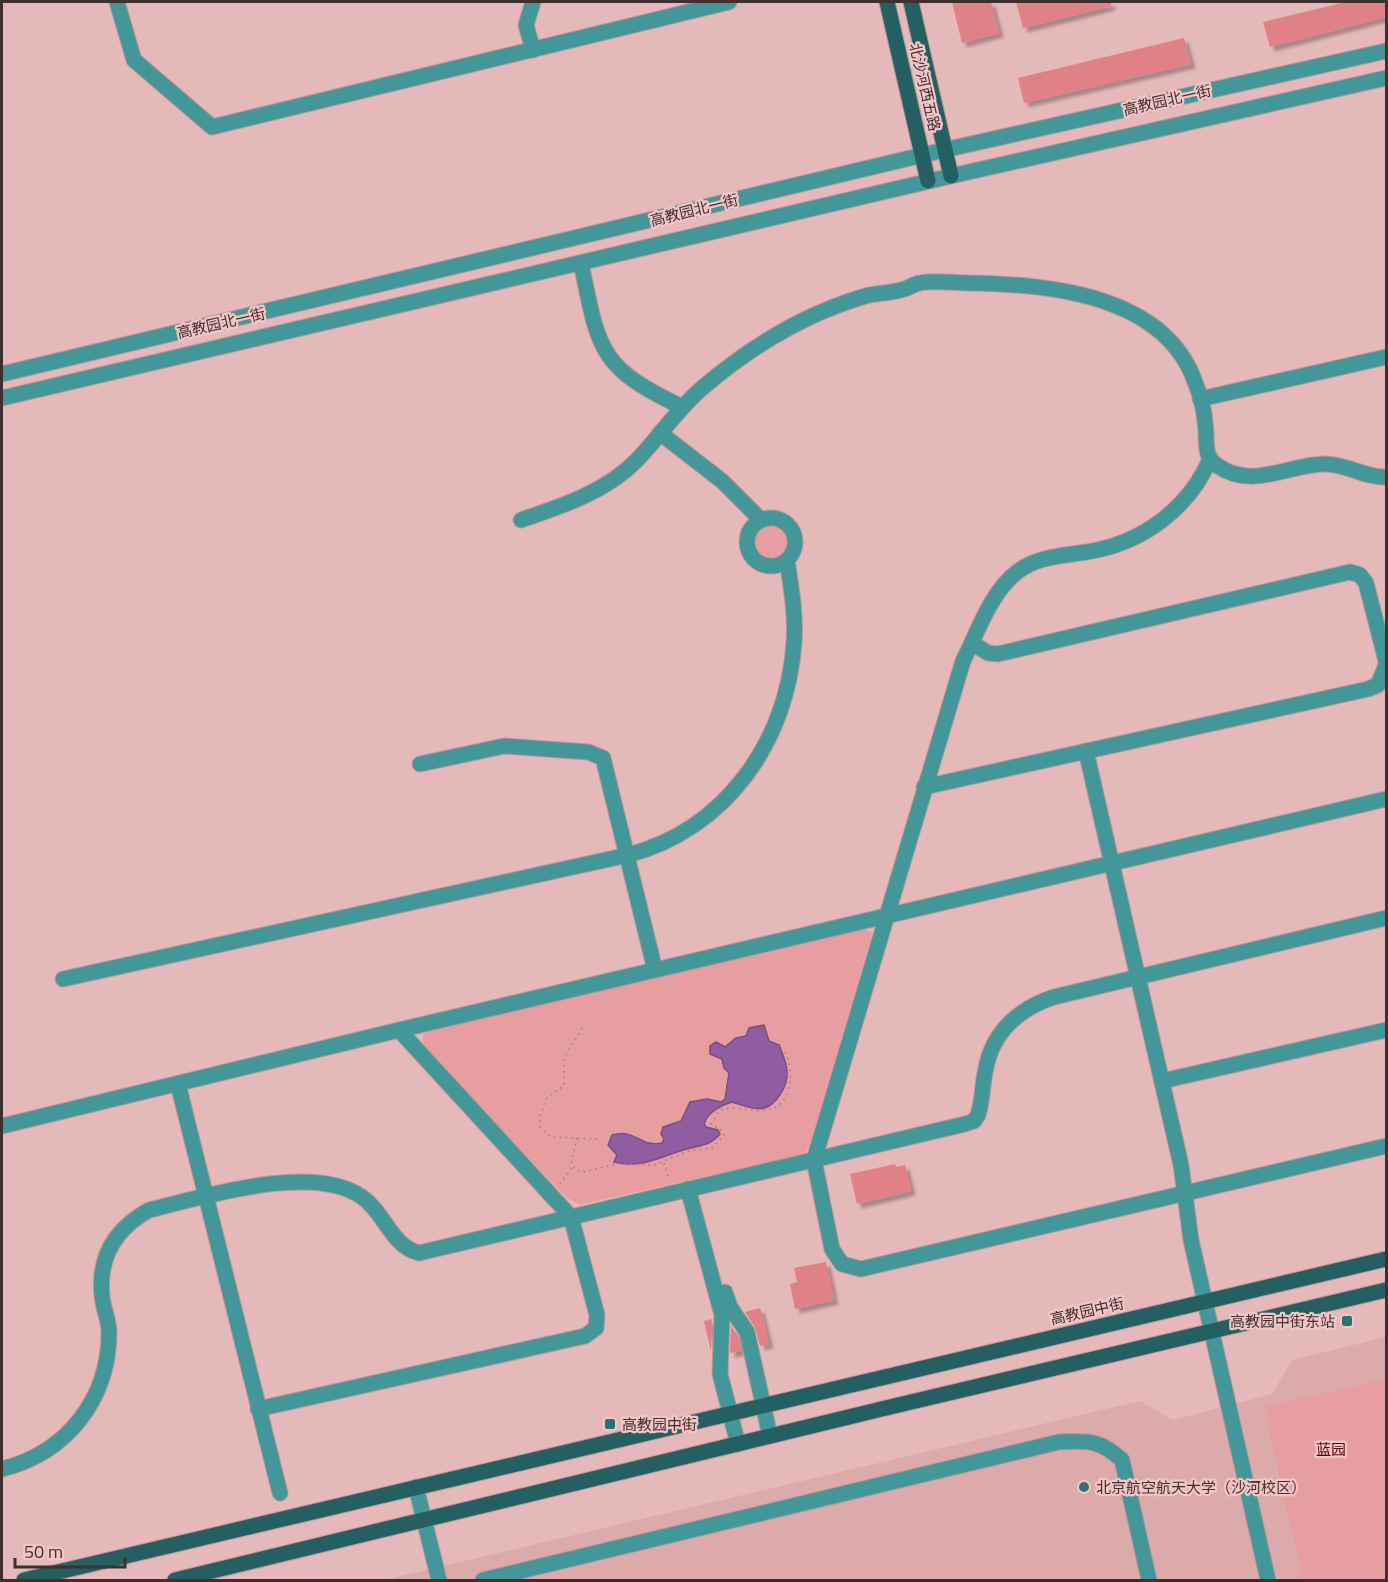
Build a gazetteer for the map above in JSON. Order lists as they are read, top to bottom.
{
  "streets": {
    "main road": ["北沙河西五路", "高教园中街"],
    "street": ["高教园北一街"]
  },
  "crossings": [
    ["北沙河西五路", "高教园北一街"]
  ],
  "parks": ["蓝园"],
  "places": {
    "transit": ["高教园中街东站", "高教园中街"],
    "other": ["北京航空航天大学（沙河校区）"]
  },
  "scale_bar": "50 m"
}
